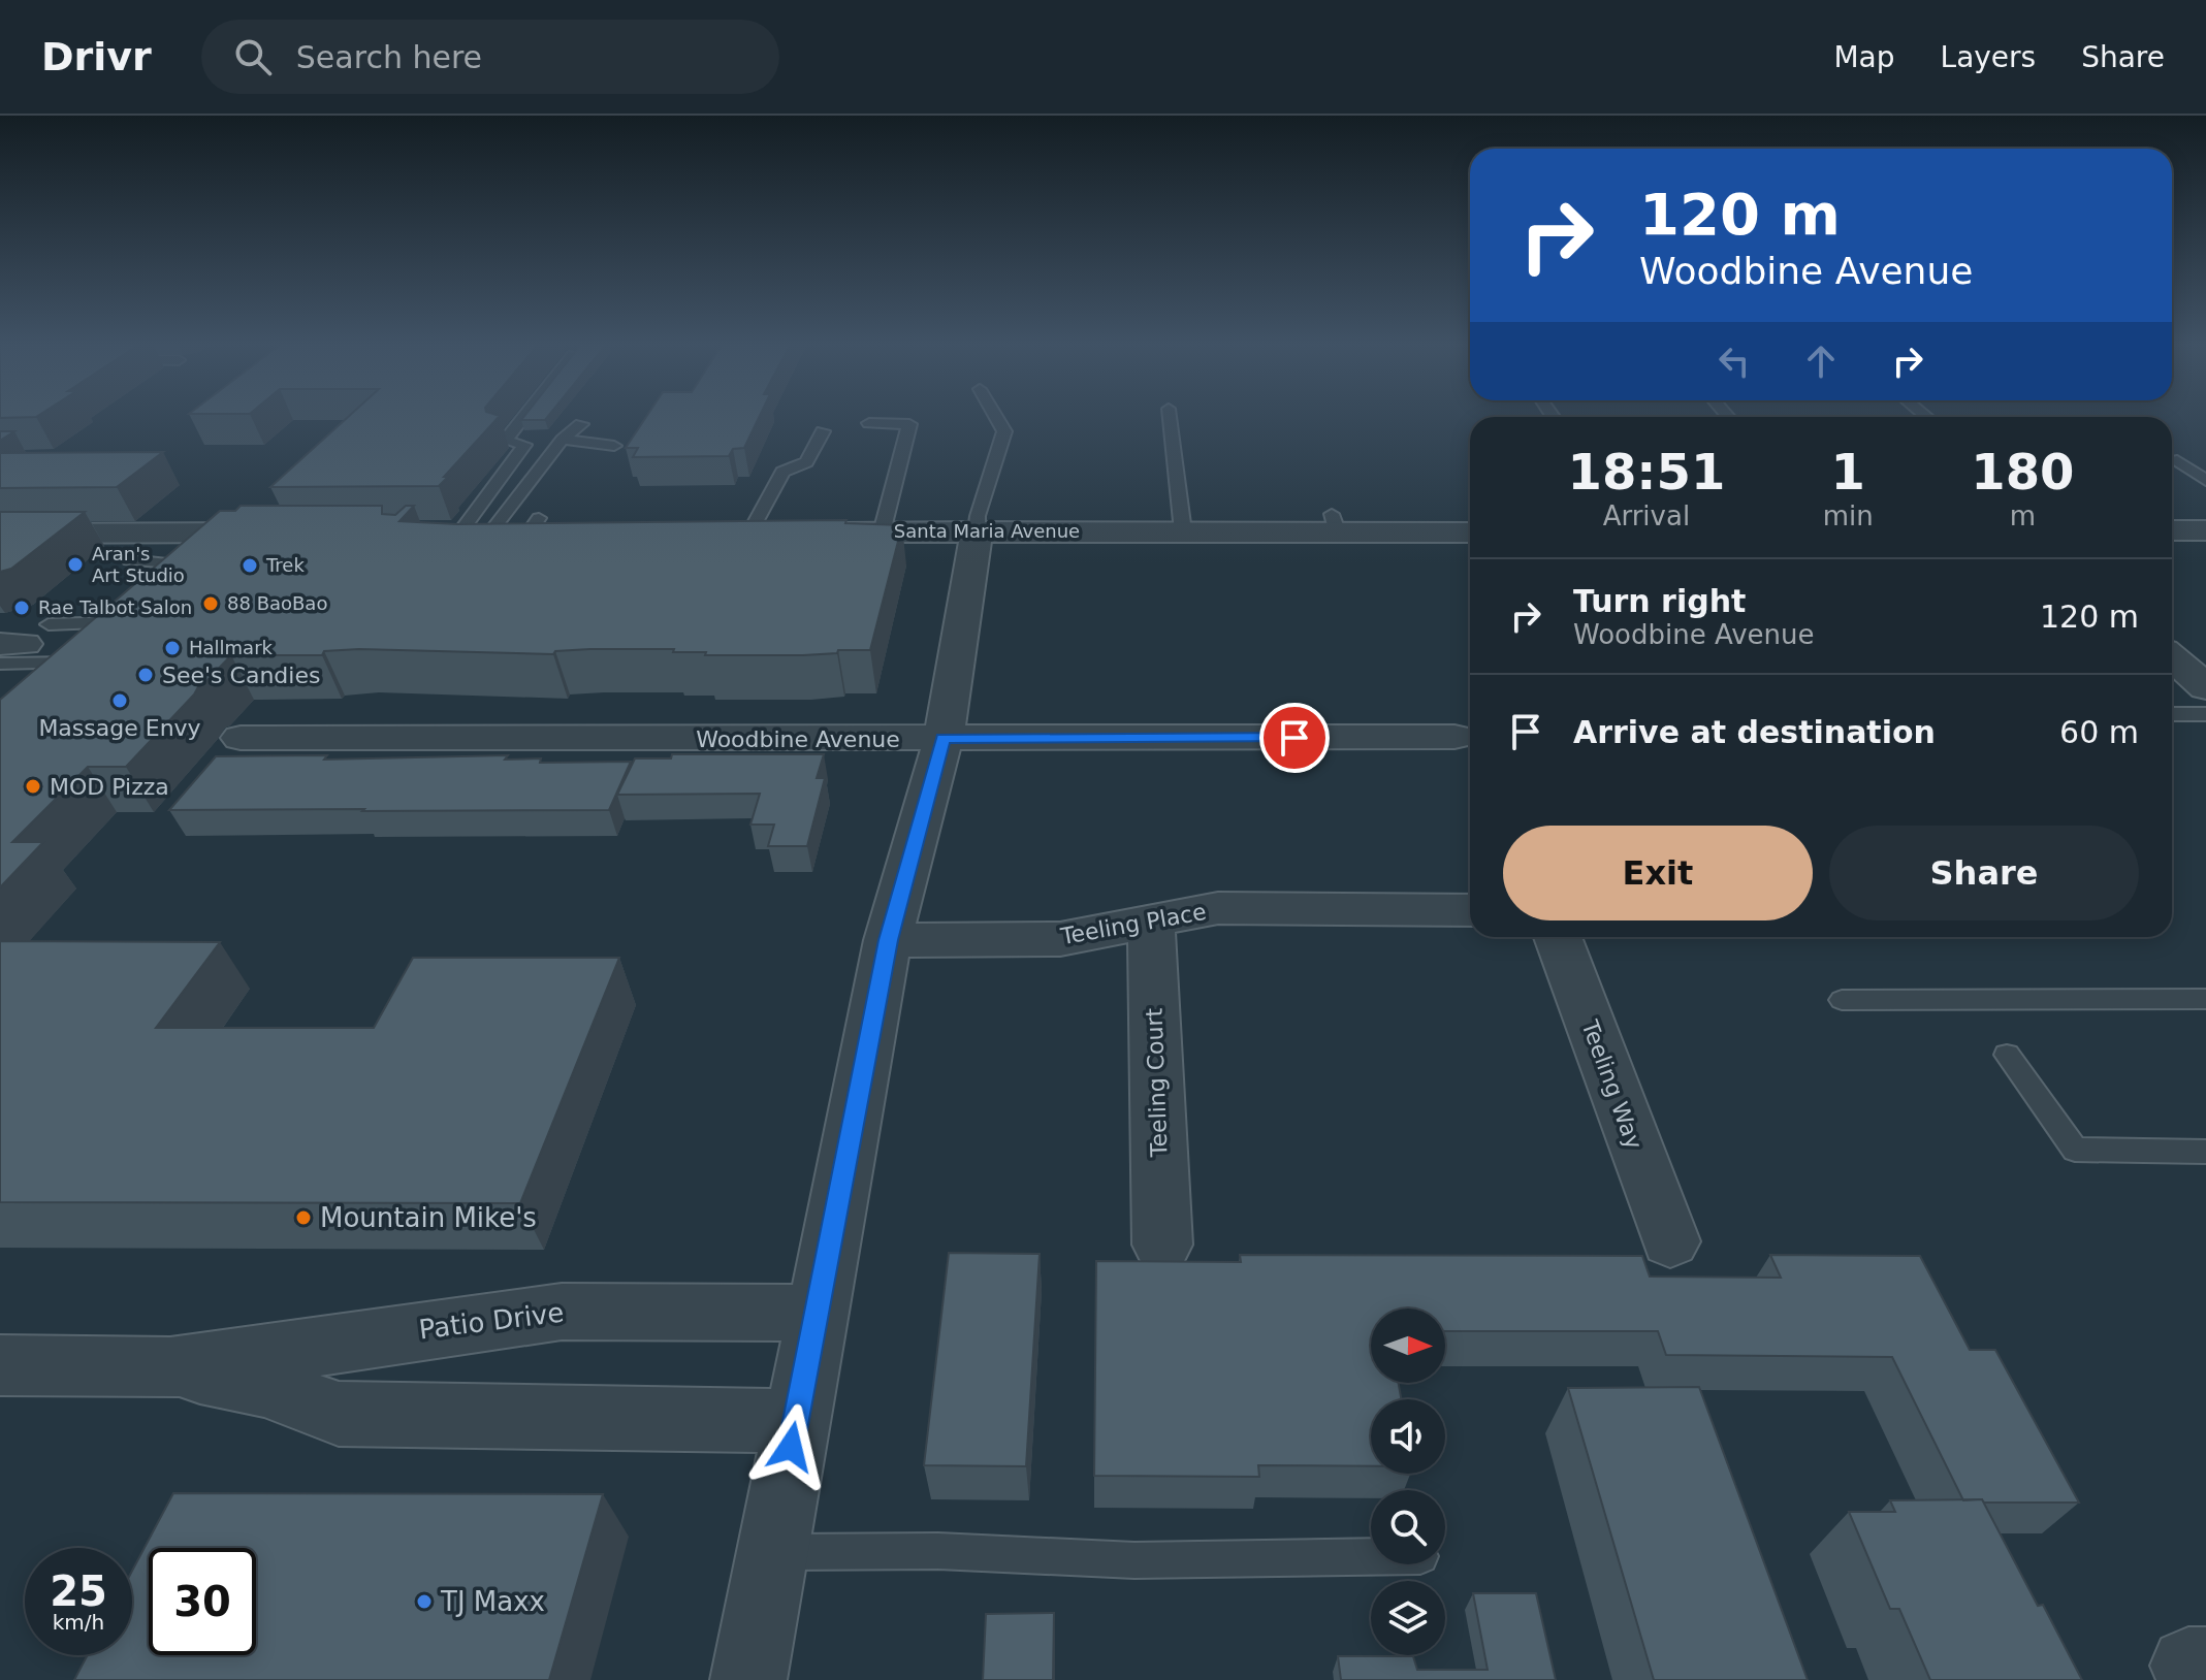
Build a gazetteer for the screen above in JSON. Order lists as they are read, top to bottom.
{
  "streets": {
    "street": [
      "Santa Maria Avenue",
      "Woodbine Avenue",
      "Teeling Place",
      "Teeling Court",
      "Teeling Way",
      "Patio Drive"
    ]
  },
  "crossings": [
    ["Teeling Place", "Teeling Court"]
  ],
  "places": [
    "Aran's Art Studio",
    "Trek",
    "88 BaoBao",
    "Rae Talbot Salon",
    "Hallmark",
    "See's Candies",
    "Massage Envy",
    "MOD Pizza",
    "Mountain Mike's",
    "TJ Maxx"
  ],
  "north": "right",
  "page": {
    "header": "Drivr",
    "search": "Search here",
    "nav": ["Map", "Layers", "Share"],
    "turn": ["120 m", "Woodbine Avenue"],
    "eta": [
      "18:51",
      "Arrival",
      "1",
      "min",
      "180",
      "m"
    ],
    "list": [
      {
        "name": "Turn right",
        "note": "Woodbine Avenue",
        "value": "120 m"
      },
      {
        "name": "Arrive at destination",
        "value": "60 m"
      }
    ],
    "buttons": ["Exit", "Share"],
    "speed": "25 km/h",
    "limit": "30"
  }
}
